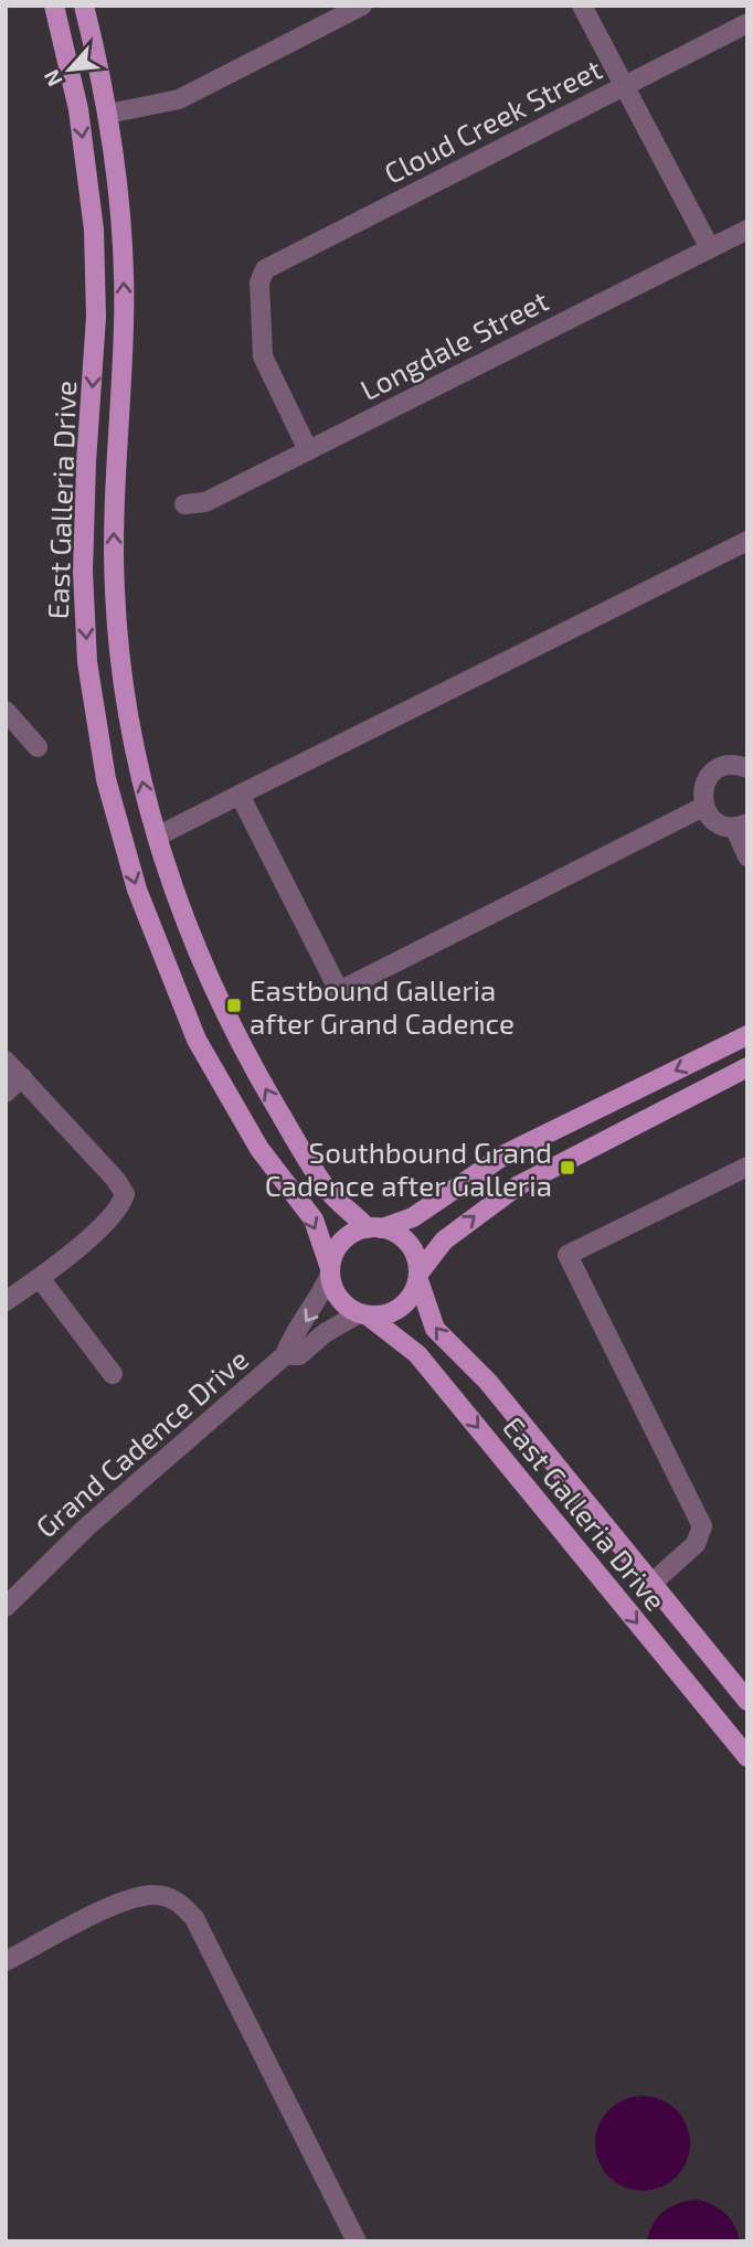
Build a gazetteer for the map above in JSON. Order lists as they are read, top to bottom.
{
  "streets": {
    "main road": ["East Galleria Drive"],
    "street": ["Cloud Creek Street", "Longdale Street", "Grand Cadence Drive"]
  },
  "crossings": [
    ["Cloud Creek Street", "Longdale Street"],
    ["East Galleria Drive", "Grand Cadence Drive"]
  ],
  "places": {
    "transit": ["Eastbound Galleria after Grand Cadence", "Southbound Grand Cadence after Galleria"]
  },
  "north": "bottom left"
}
